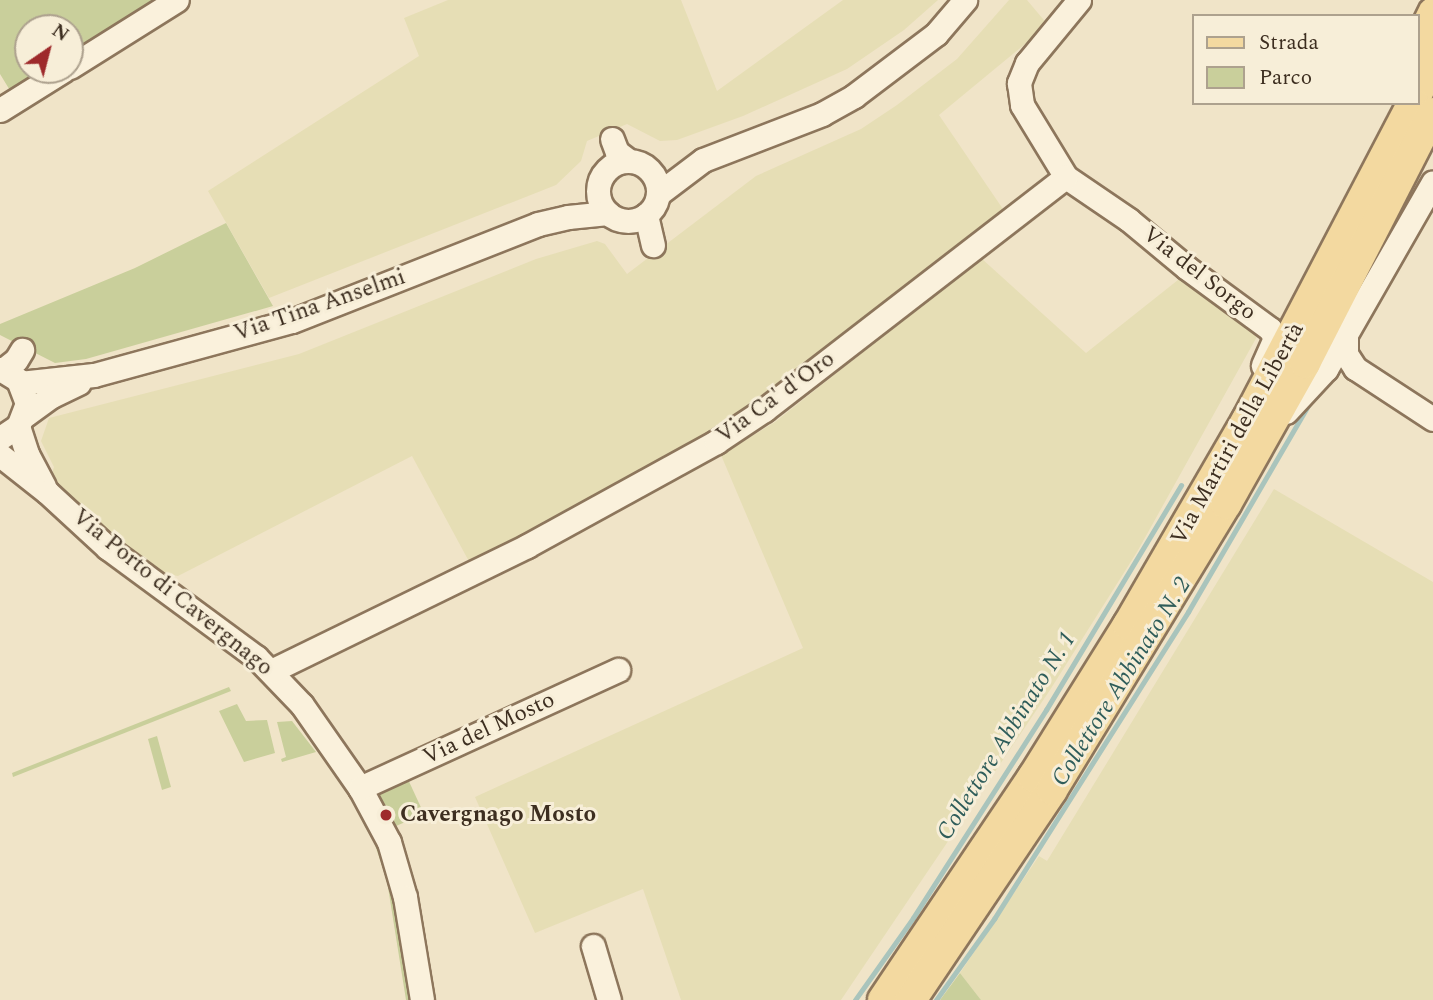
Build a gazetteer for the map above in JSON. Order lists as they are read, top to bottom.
{
  "streets": {
    "main road": ["Via Martiri della Libertà"],
    "street": [
      "Via del Sorgo",
      "Via Tina Anselmi",
      "Via Ca' d'Oro",
      "Via Porto di Cavergnago",
      "Via del Mosto"
    ]
  },
  "crossings": [
    ["Via del Sorgo", "Via Ca' d'Oro"],
    ["Via del Sorgo", "Via Martiri della Libertà"],
    ["Via Tina Anselmi", "Via Porto di Cavergnago"],
    ["Via Ca' d'Oro", "Via Porto di Cavergnago"],
    ["Via Porto di Cavergnago", "Via del Mosto"]
  ],
  "water": ["Collettore Abbinato N. 2", "Collettore Abbinato N. 1"],
  "places": ["Cavergnago Mosto"],
  "legend": ["Strada", "Parco"],
  "north": "top right"
}
